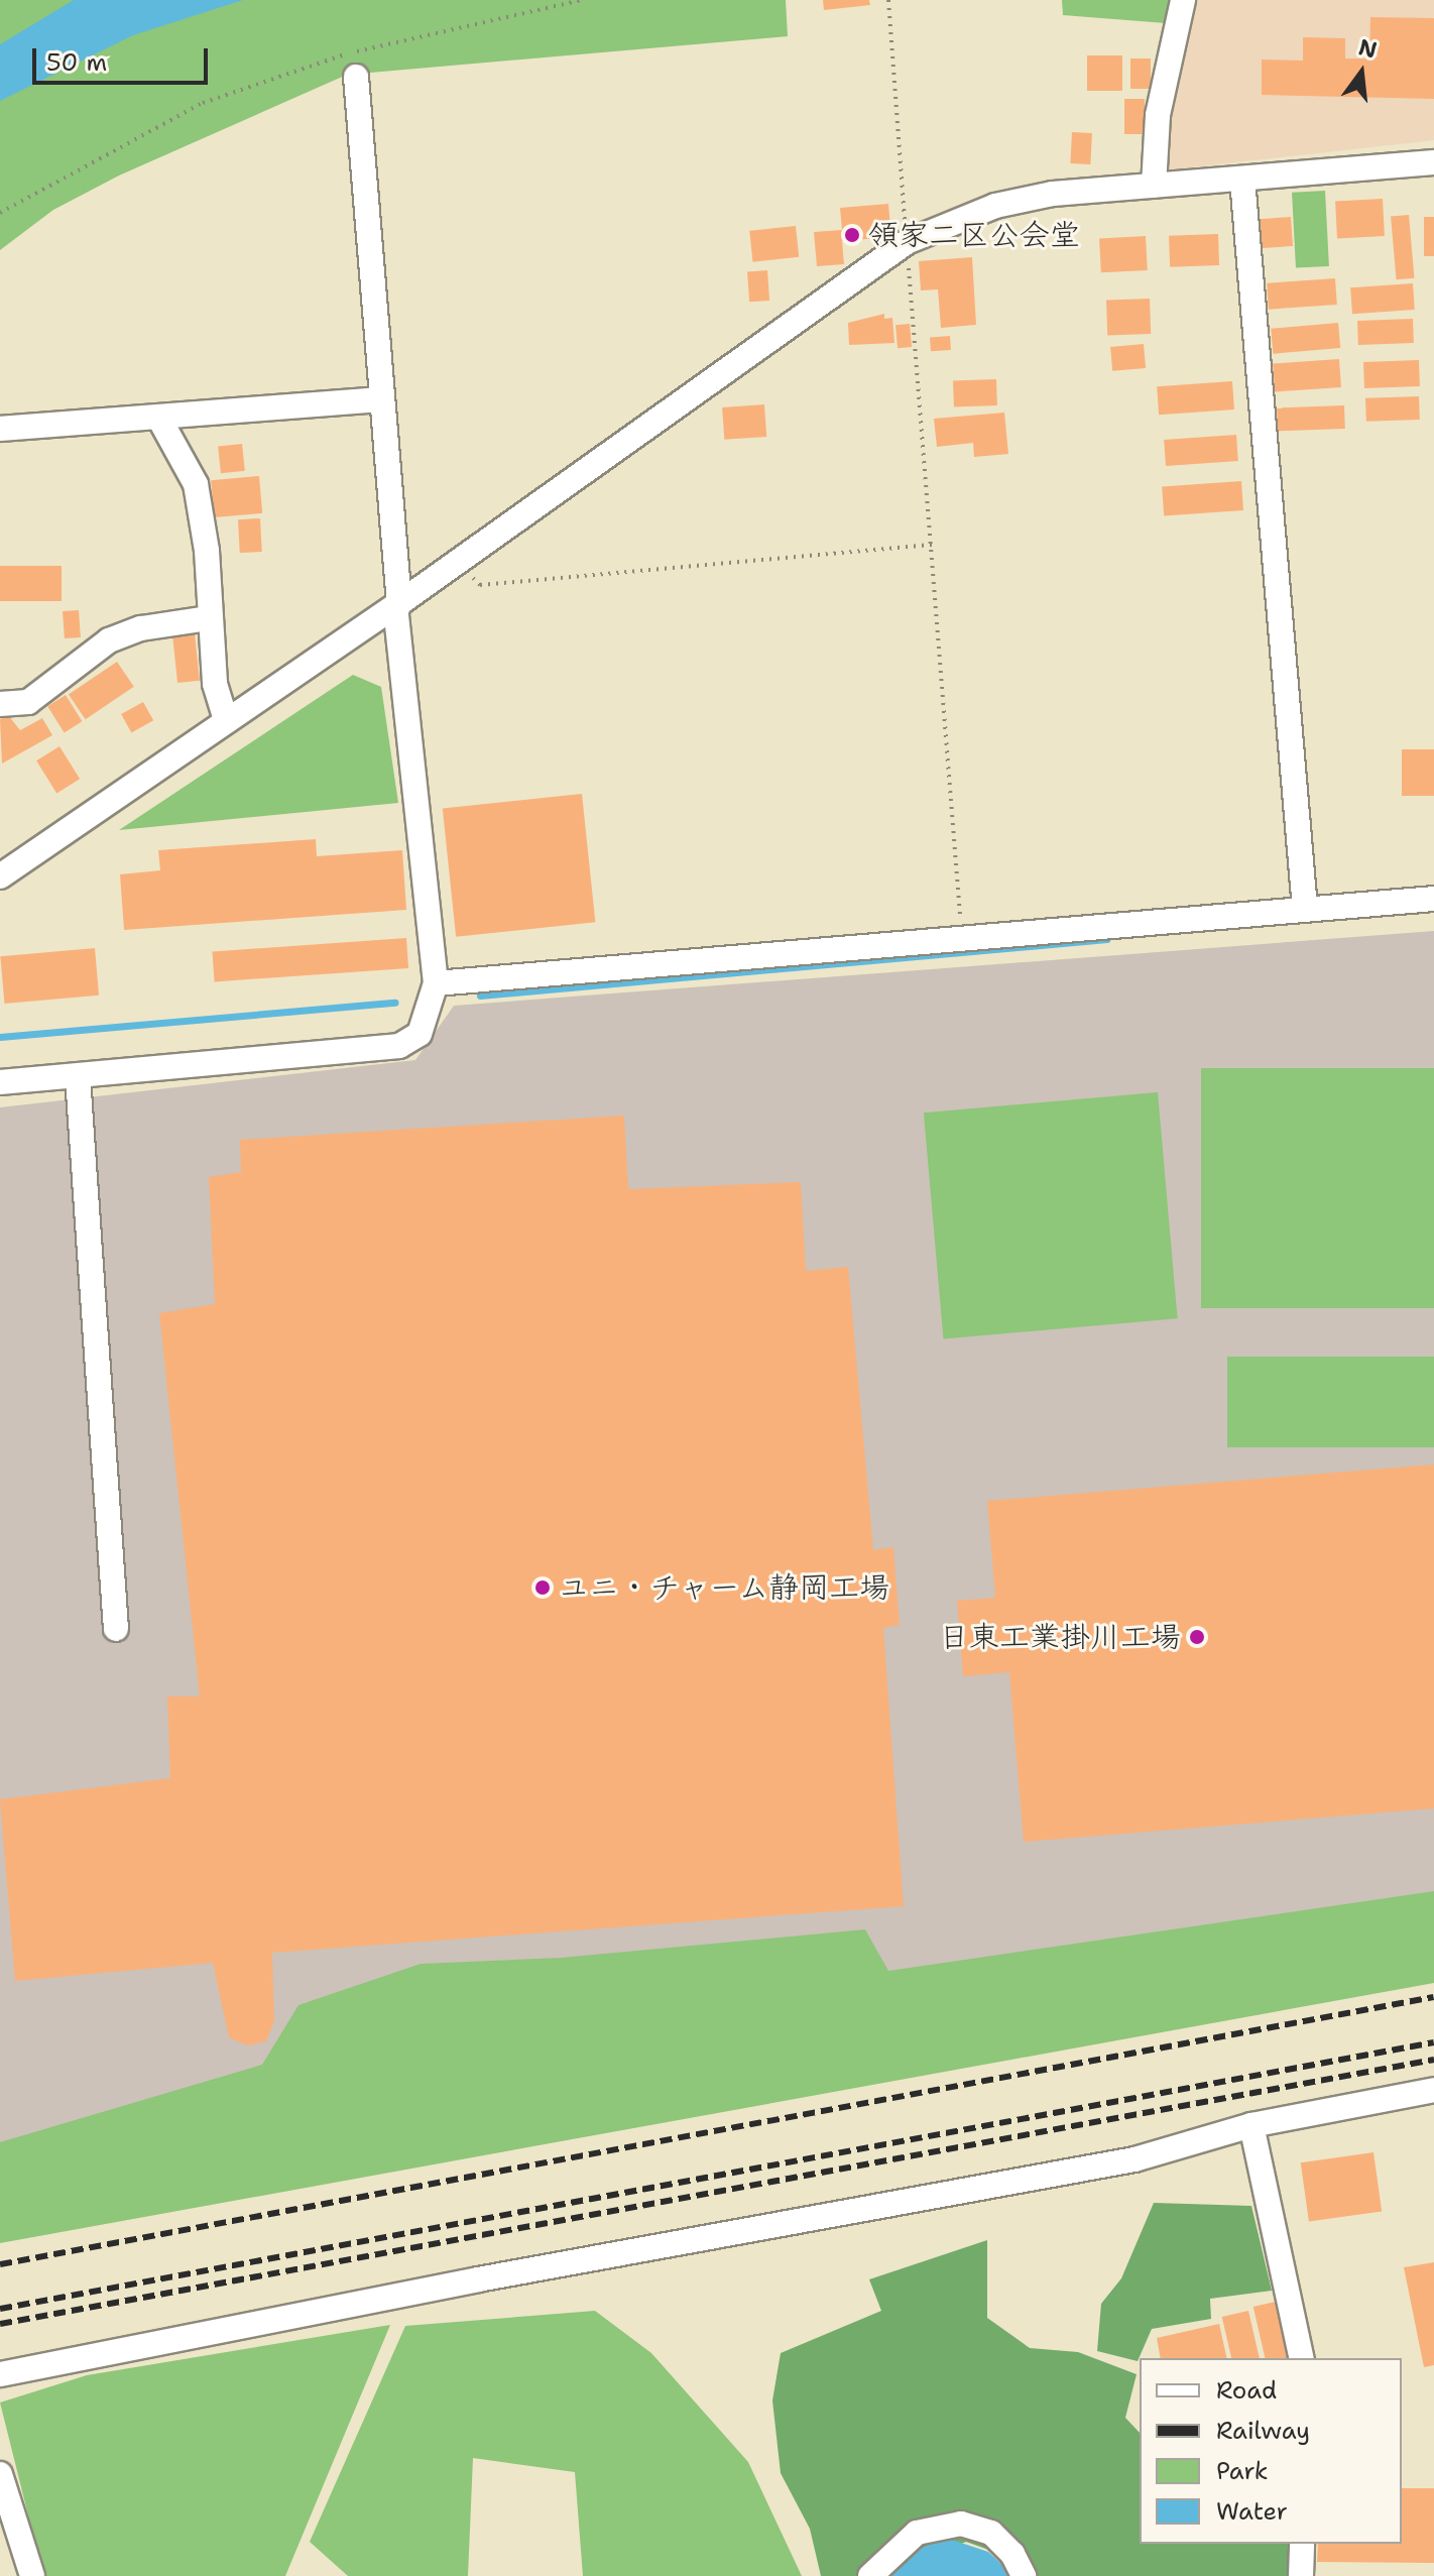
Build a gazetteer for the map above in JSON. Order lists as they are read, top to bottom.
{
  "places": ["領家二区公会堂", "ユニ・チャーム静岡工場", "日東工業掛川工場"],
  "legend": [
    "Road",
    "Railway",
    "Park",
    "Water"
  ],
  "scale_bar": "50 m",
  "north": "top"
}
